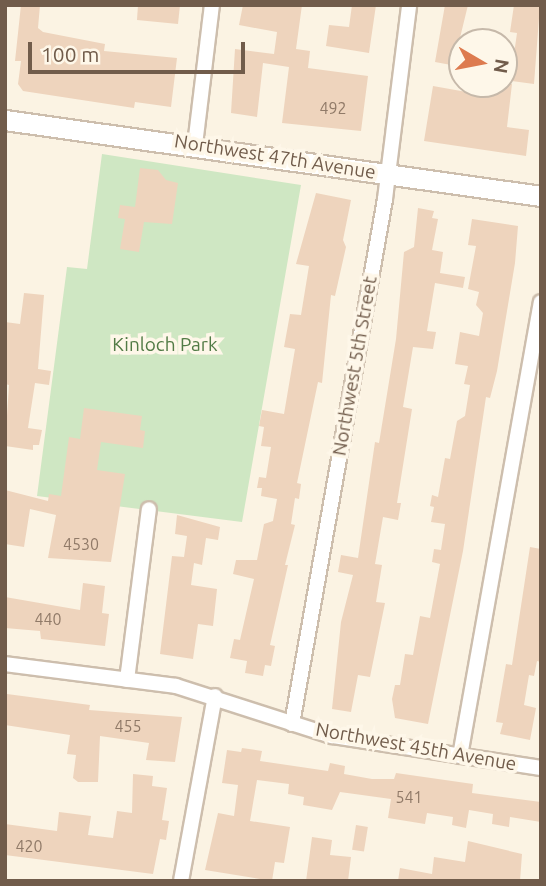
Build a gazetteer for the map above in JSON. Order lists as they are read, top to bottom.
{
  "streets": {
    "street": ["Northwest 47th Avenue", "Northwest 5th Street", "Northwest 45th Avenue"]
  },
  "crossings": [
    ["Northwest 47th Avenue", "Northwest 5th Street"],
    ["Northwest 5th Street", "Northwest 45th Avenue"]
  ],
  "parks": ["Kinloch Park"],
  "house_numbers": [
    "492",
    "4530",
    "440",
    "455",
    "541",
    "420"
  ],
  "scale_bar": "100 m",
  "north": "right"
}
